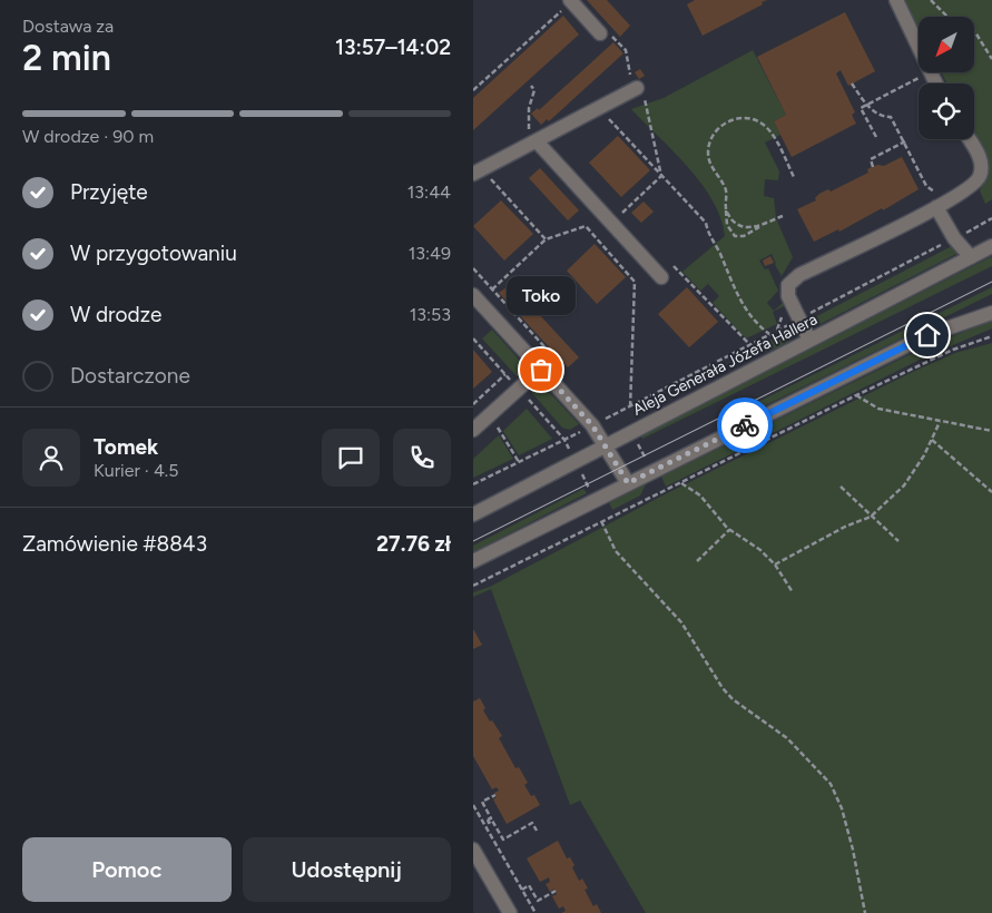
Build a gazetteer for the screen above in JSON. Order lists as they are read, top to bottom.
{
  "streets": {
    "street": ["Aleja Generała Józefa Hallera"]
  },
  "places": ["Toko"],
  "north": "bottom left",
  "page": {
    "heading": ["2 min", "Dostawa za", "13:57–14:02"],
    "panel": [
      "Tomek",
      "Kurier · 4.5",
      "Zamówienie #8843",
      "27.76 zł"
    ],
    "bar": "W drodze · 90 m",
    "list": [
      ["Przyjęte", "13:44"],
      ["W przygotowaniu", "13:49"],
      ["W drodze", "13:53"],
      "Dostarczone"
    ],
    "bubble": "Toko",
    "buttons": ["Pomoc", "Udostępnij"]
  }
}
